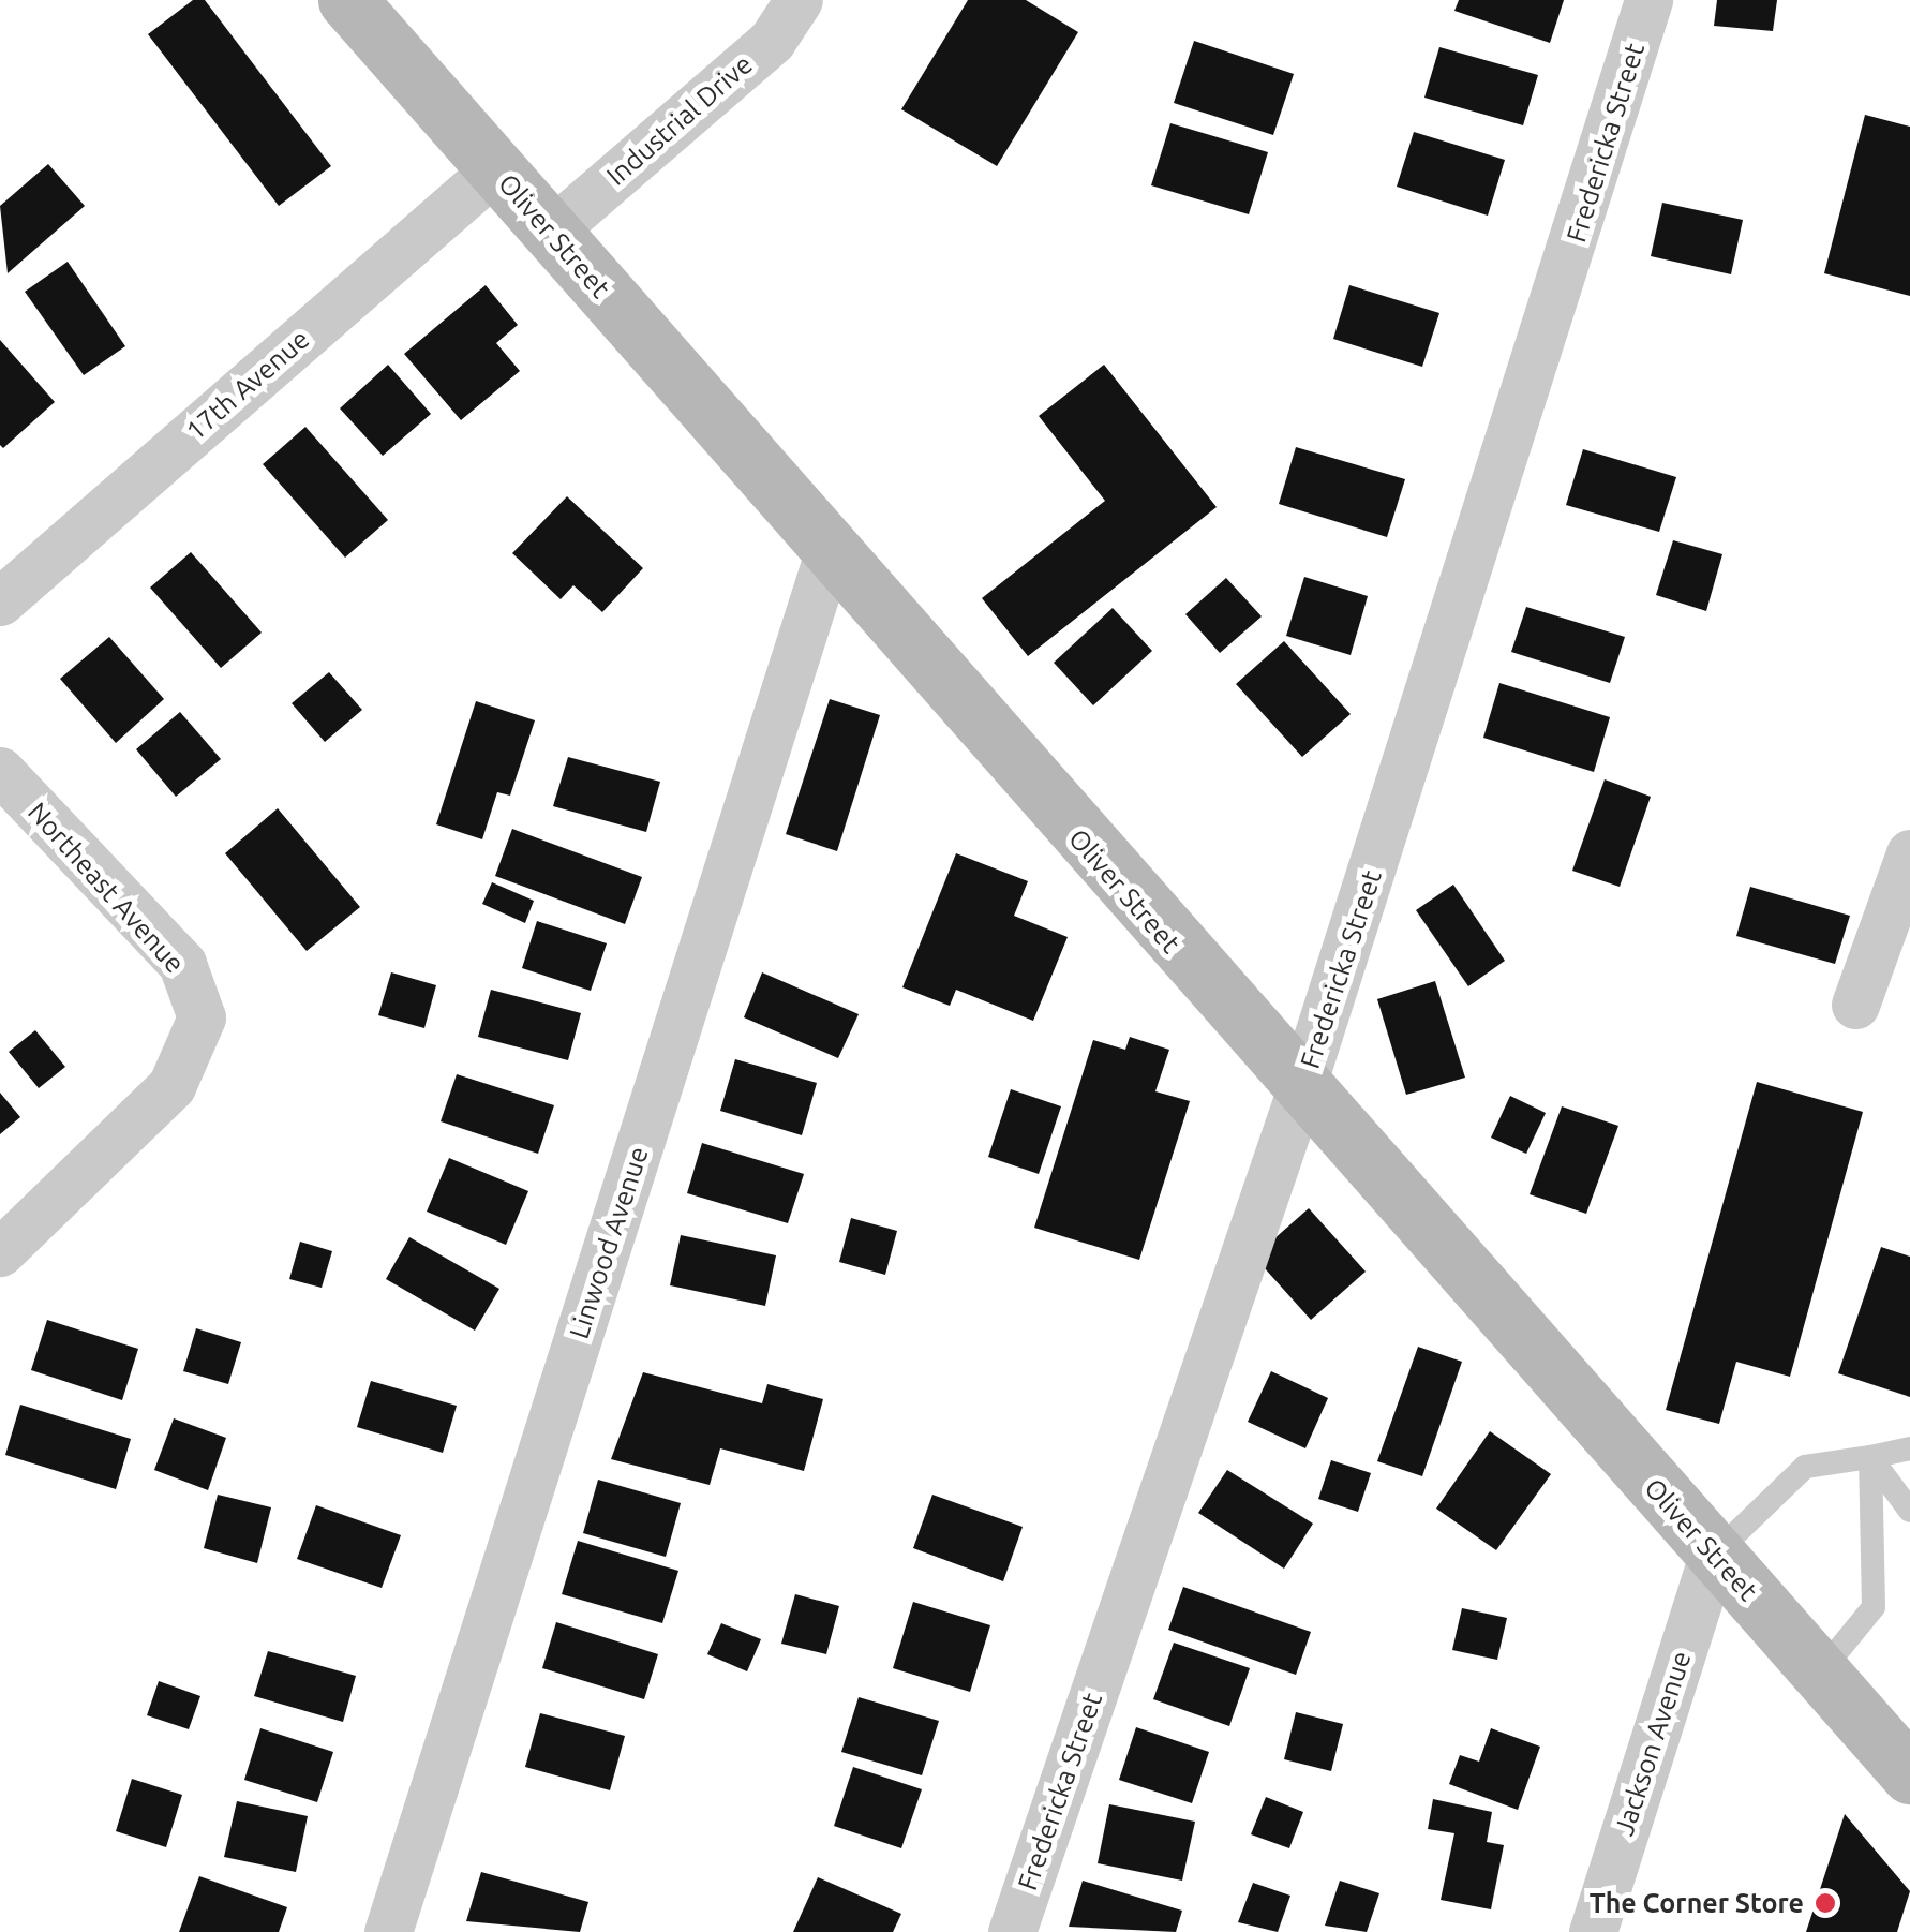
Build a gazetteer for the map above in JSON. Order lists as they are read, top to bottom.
{
  "streets": {
    "main road": ["Oliver Street"],
    "street": [
      "Industrial Drive",
      "Fredericka Street",
      "17th Avenue",
      "Northeast Avenue",
      "Linwood Avenue",
      "Jackson Avenue"
    ]
  },
  "crossings": [
    ["Industrial Drive", "Oliver Street"],
    ["Fredericka Street", "Oliver Street"],
    ["Oliver Street", "17th Avenue"],
    ["Oliver Street", "Linwood Avenue"],
    ["Oliver Street", "Jackson Avenue"]
  ],
  "places": ["The Corner Store"]
}
